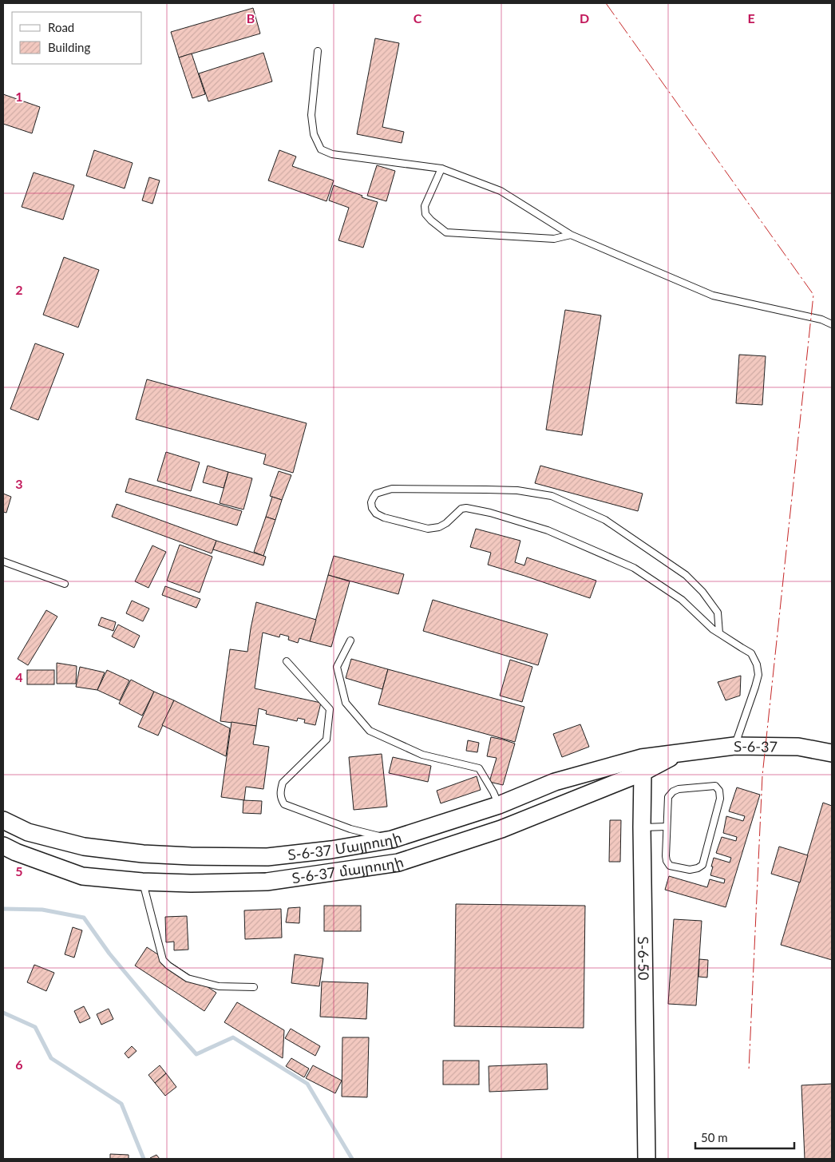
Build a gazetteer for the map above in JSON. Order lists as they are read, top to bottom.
{
  "streets": {
    "main road": [
      "Տ-6-37",
      "Տ-6-37 Մայրուղի",
      "Տ-6-37 մայրուղի",
      "Տ-6-50"
    ]
  },
  "crossings": [
    ["Տ-6-37", "Տ-6-37 մայրուղի"],
    ["Տ-6-37 Մայրուղի", "Տ-6-37 մայրուղի"],
    ["Տ-6-37 Մայրուղի", "Տ-6-50"],
    ["Տ-6-37 մայրուղի", "Տ-6-50"]
  ],
  "legend": ["Road", "Building"],
  "scale_bar": "50 m",
  "grid": {
    "columns": [
      "B",
      "C",
      "D",
      "E"
    ],
    "rows": [
      "1",
      "2",
      "3",
      "4",
      "5",
      "6"
    ]
  }
}
